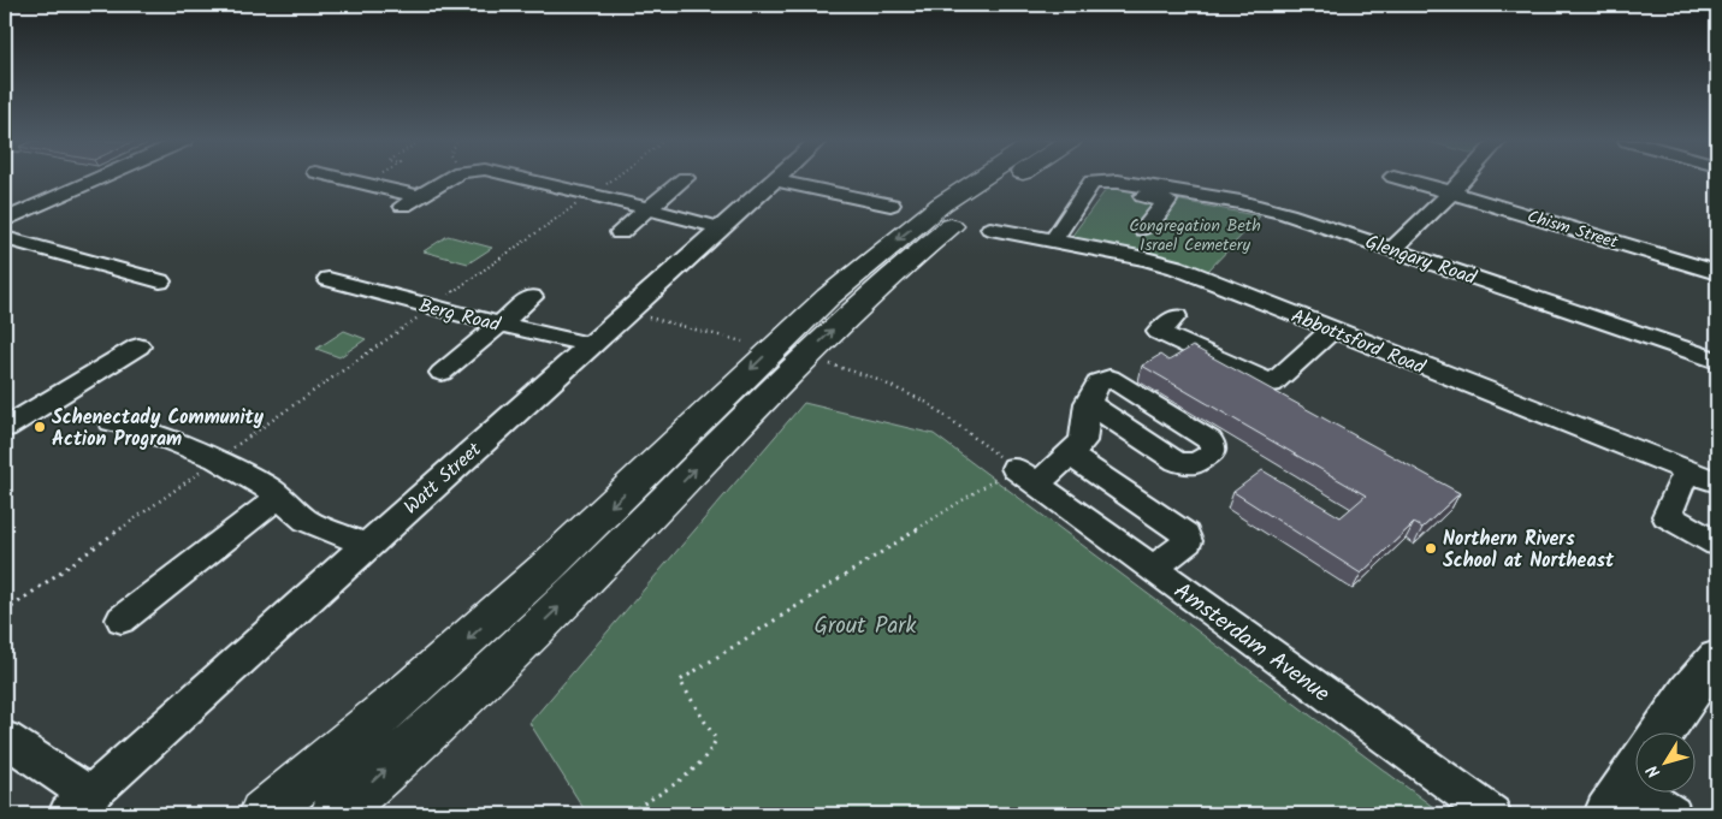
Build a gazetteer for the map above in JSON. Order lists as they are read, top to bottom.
{
  "streets": {
    "street": [
      "Chism Street",
      "Glengary Road",
      "Berg Road",
      "Abbottsford Road",
      "Watt Street",
      "Amsterdam Avenue"
    ]
  },
  "crossings": [
    ["Berg Road", "Watt Street"]
  ],
  "parks": ["Congregation Beth Israel Cemetery", "Grout Park"],
  "places": ["Schenectady Community Action Program", "Northern Rivers School at Northeast"],
  "north": "bottom left"
}
